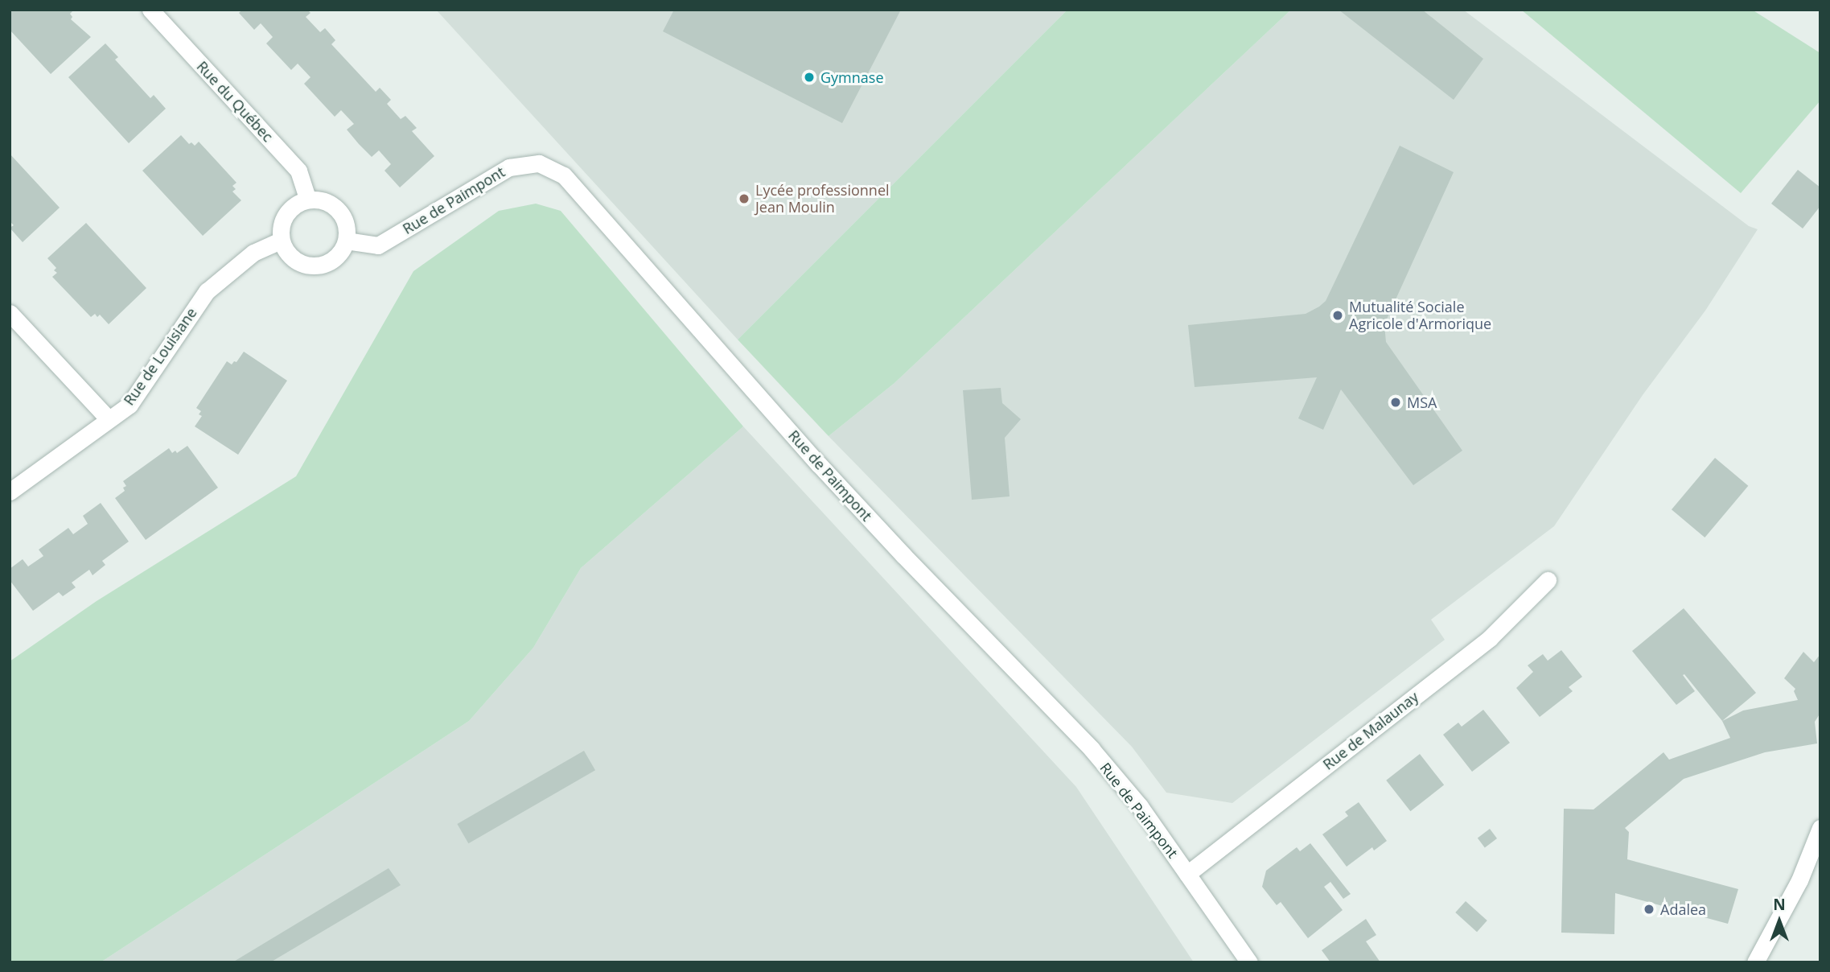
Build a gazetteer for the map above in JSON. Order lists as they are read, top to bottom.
{
  "streets": {
    "street": [
      "Rue du Québec",
      "Rue de Paimpont",
      "Rue de Louisiane",
      "Rue de Malaunay"
    ]
  },
  "crossings": [
    ["Rue du Québec", "Rue de Paimpont"],
    ["Rue du Québec", "Rue de Louisiane"],
    ["Rue de Paimpont", "Rue de Louisiane"],
    ["Rue de Paimpont", "Rue de Malaunay"]
  ],
  "places": [
    "Gymnase",
    "Lycée professionnel Jean Moulin",
    "Mutualité Sociale Agricole d'Armorique",
    "MSA",
    "Adalea"
  ],
  "north": "top"
}
